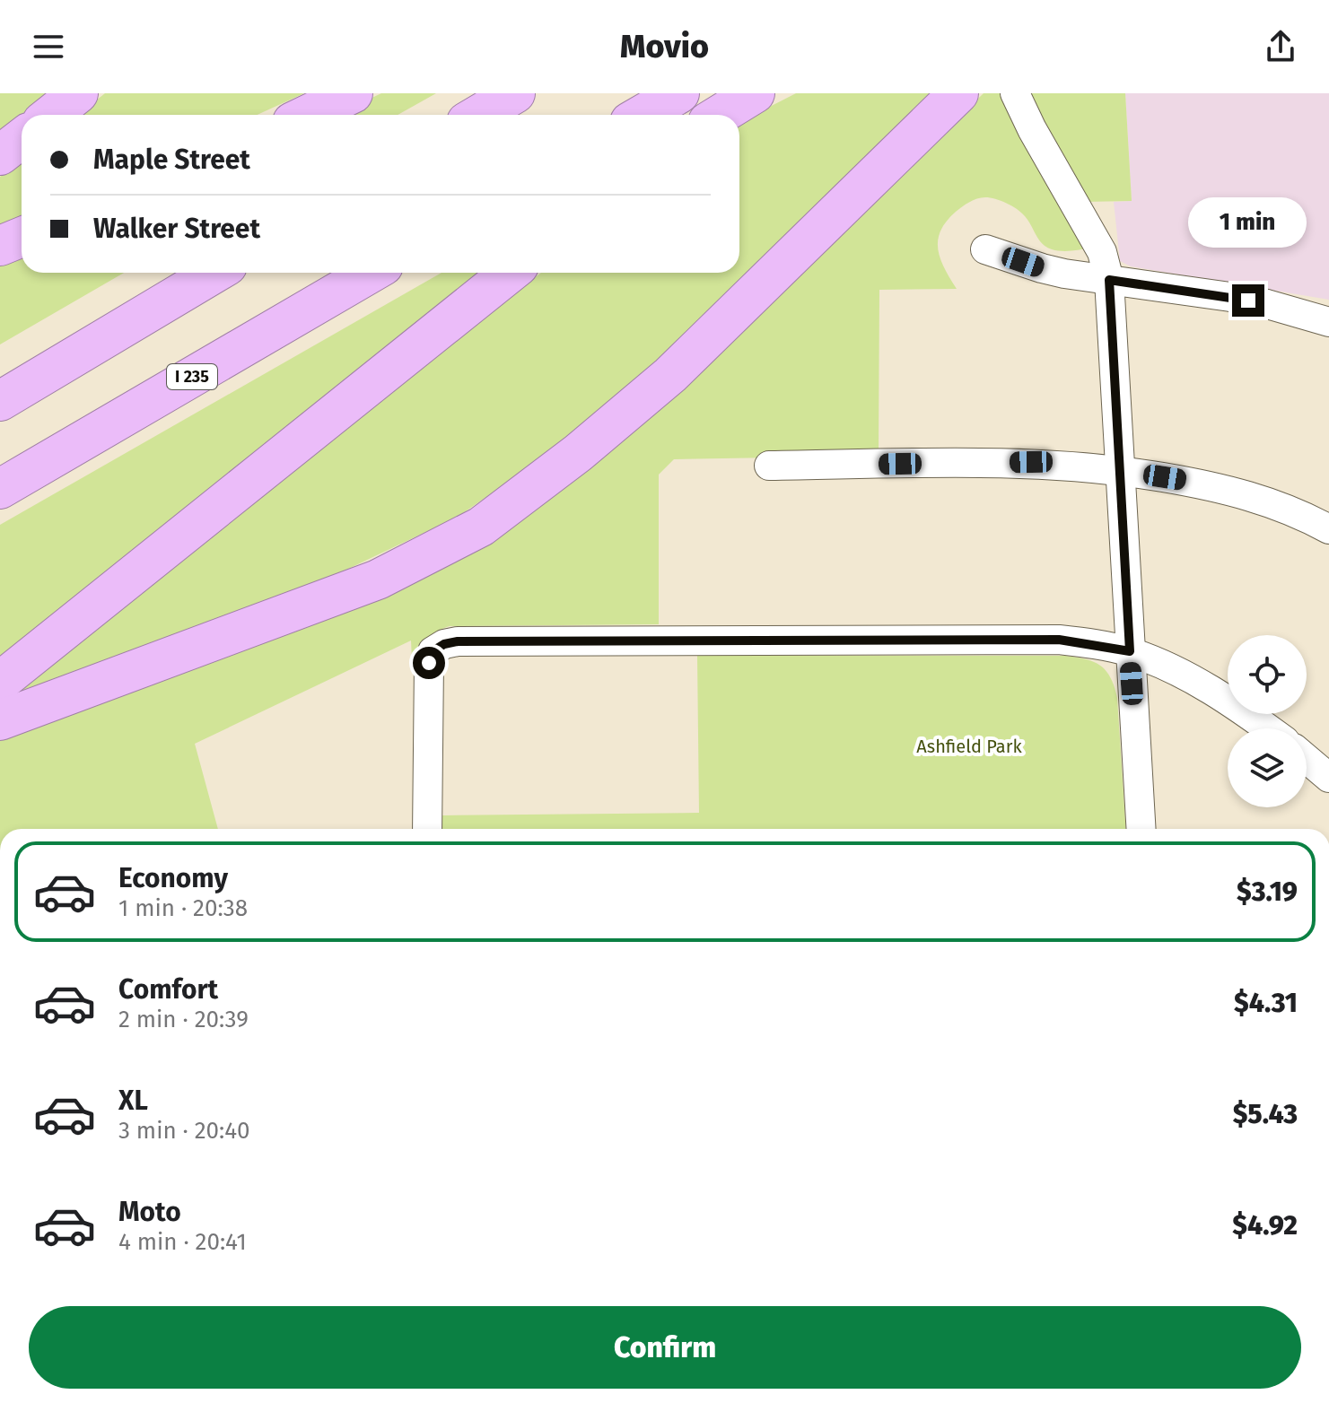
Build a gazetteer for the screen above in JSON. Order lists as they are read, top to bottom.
{
  "streets": {
    "highway": ["I 235"]
  },
  "parks": ["Ashfield Park"],
  "page": {
    "header": "Movio",
    "banner": ["Maple Street", "Walker Street"],
    "bubble": "1 min",
    "list": [
      {
        "name": "Economy",
        "note": "1 min · 20:38",
        "value": "$3.19"
      },
      {
        "name": "Comfort",
        "note": "2 min · 20:39",
        "value": "$4.31"
      },
      {
        "name": "XL",
        "note": "3 min · 20:40",
        "value": "$5.43"
      },
      {
        "name": "Moto",
        "note": "4 min · 20:41",
        "value": "$4.92"
      }
    ],
    "buttons": "Confirm"
  }
}
